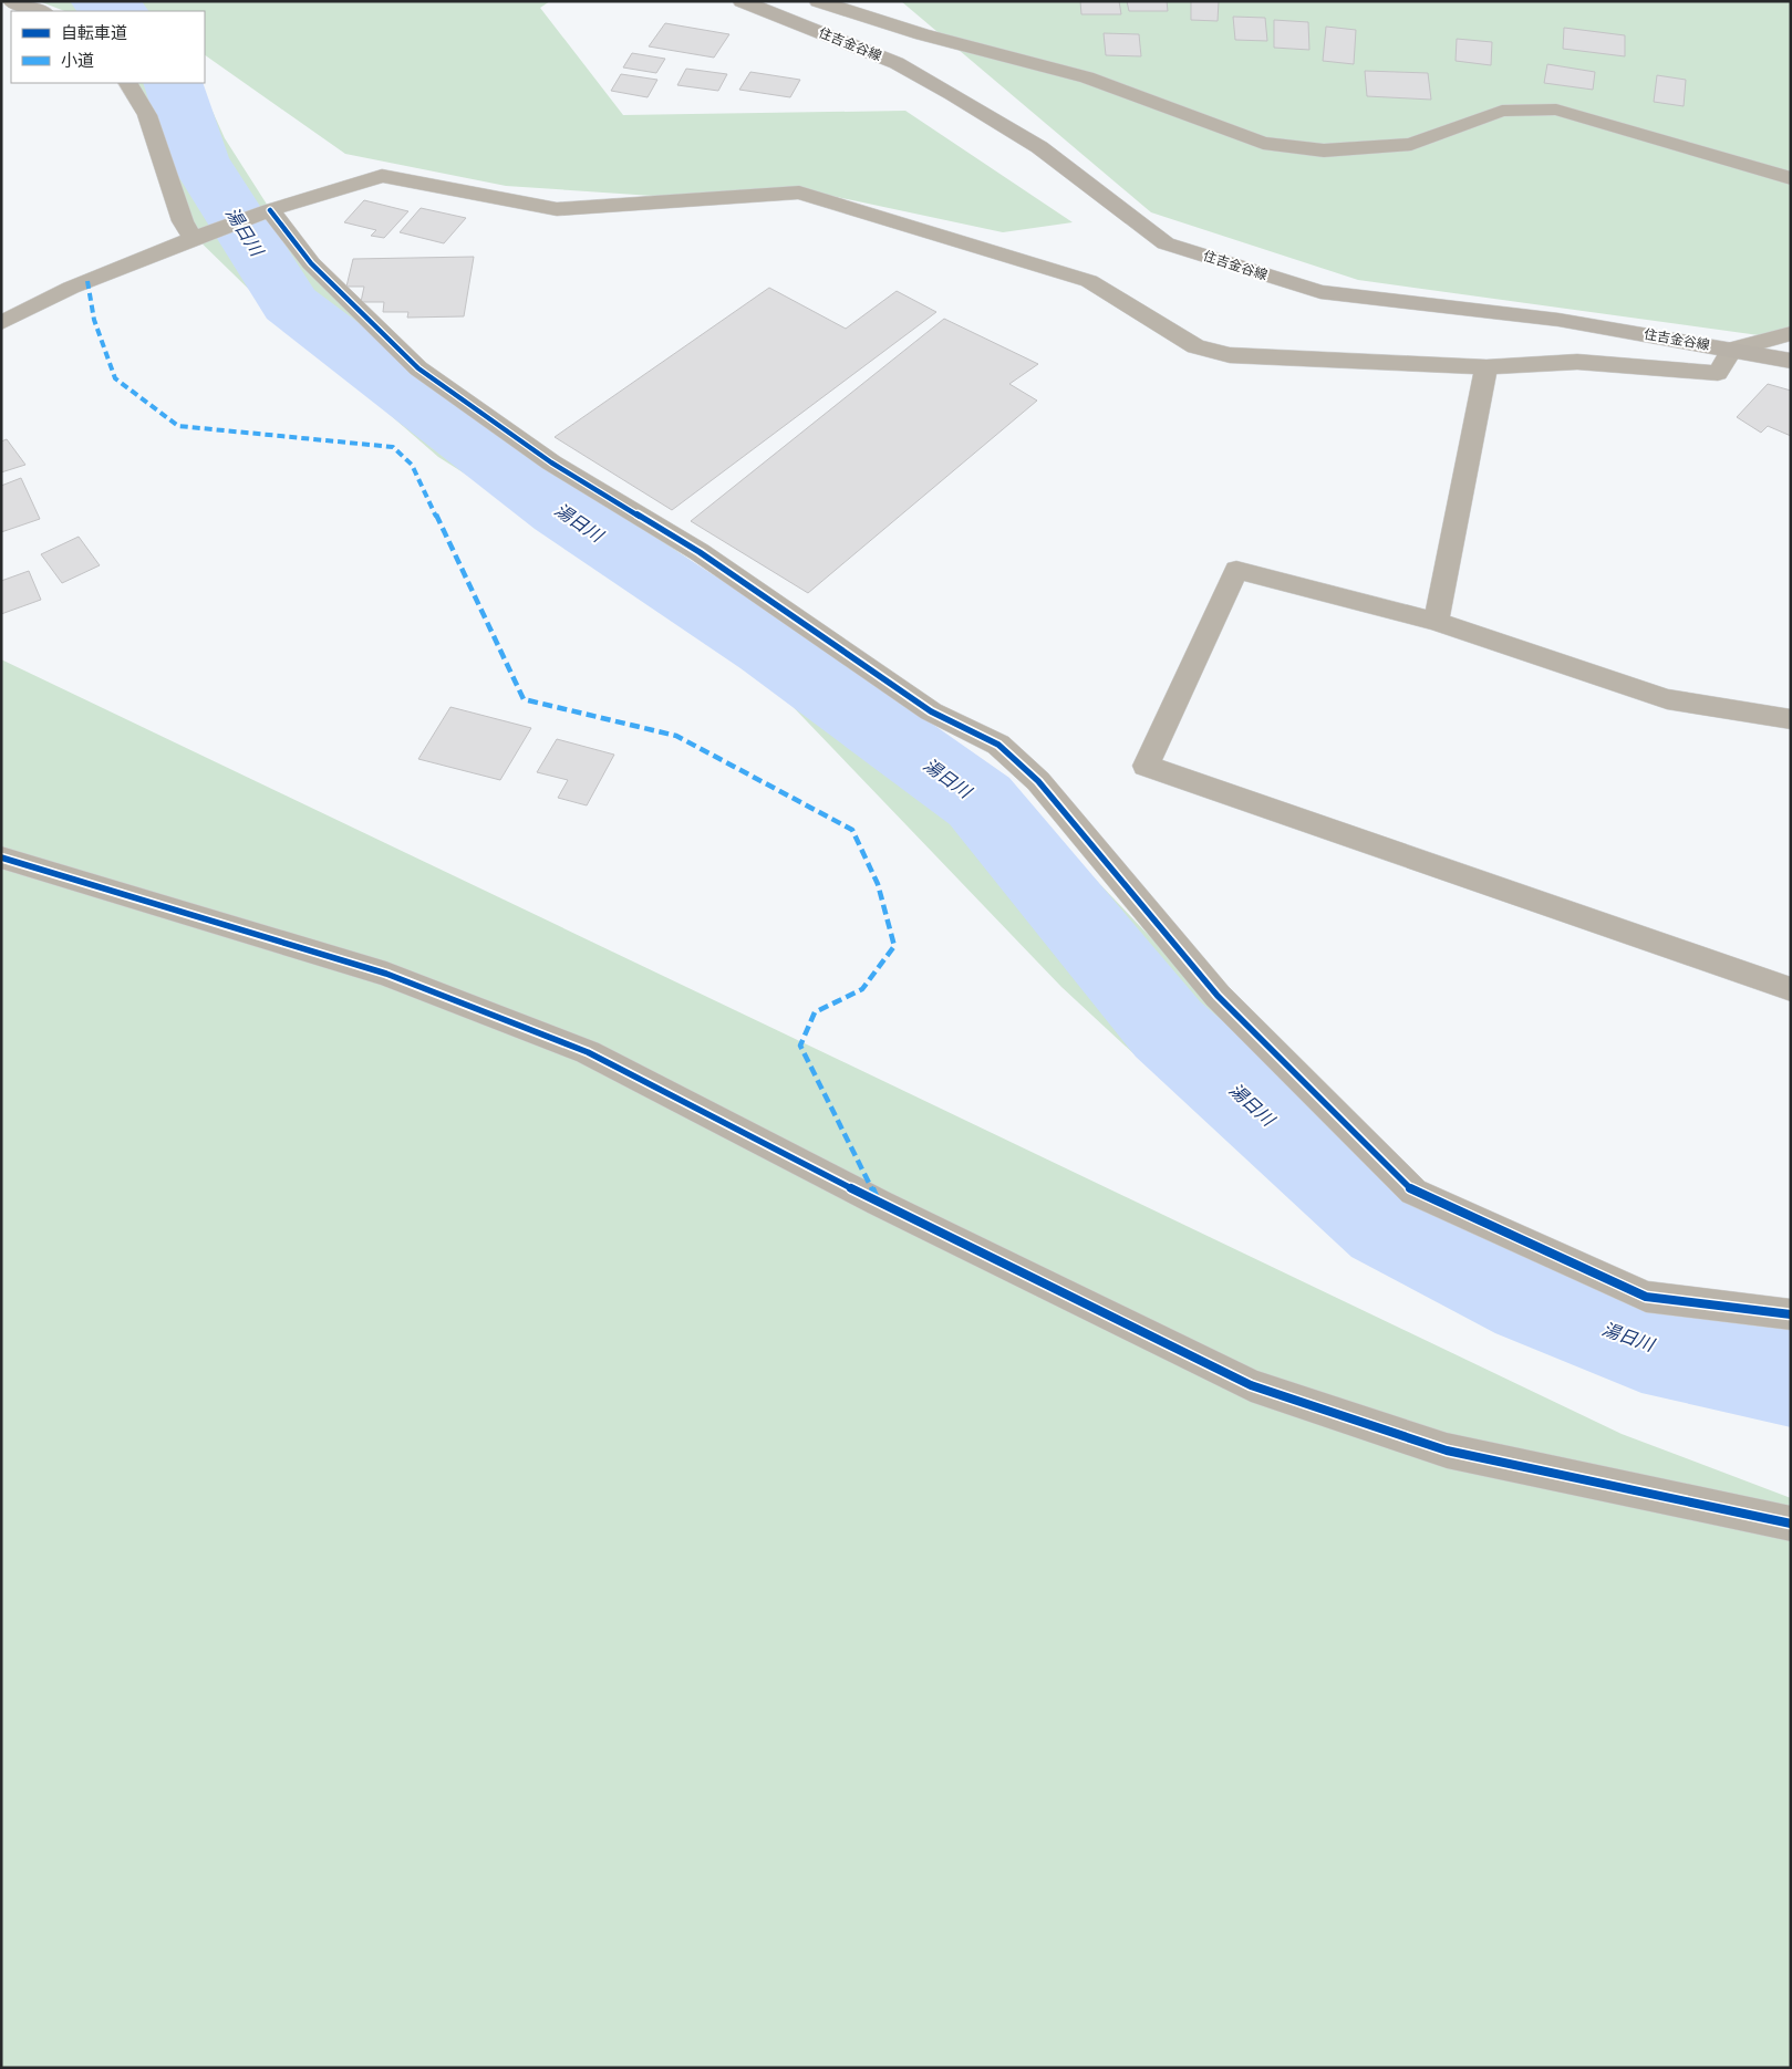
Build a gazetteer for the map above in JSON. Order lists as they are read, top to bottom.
{
  "streets": {
    "main road": ["住吉金谷線"]
  },
  "water": ["湯日川"],
  "legend": ["自転車道", "小道"]
}
